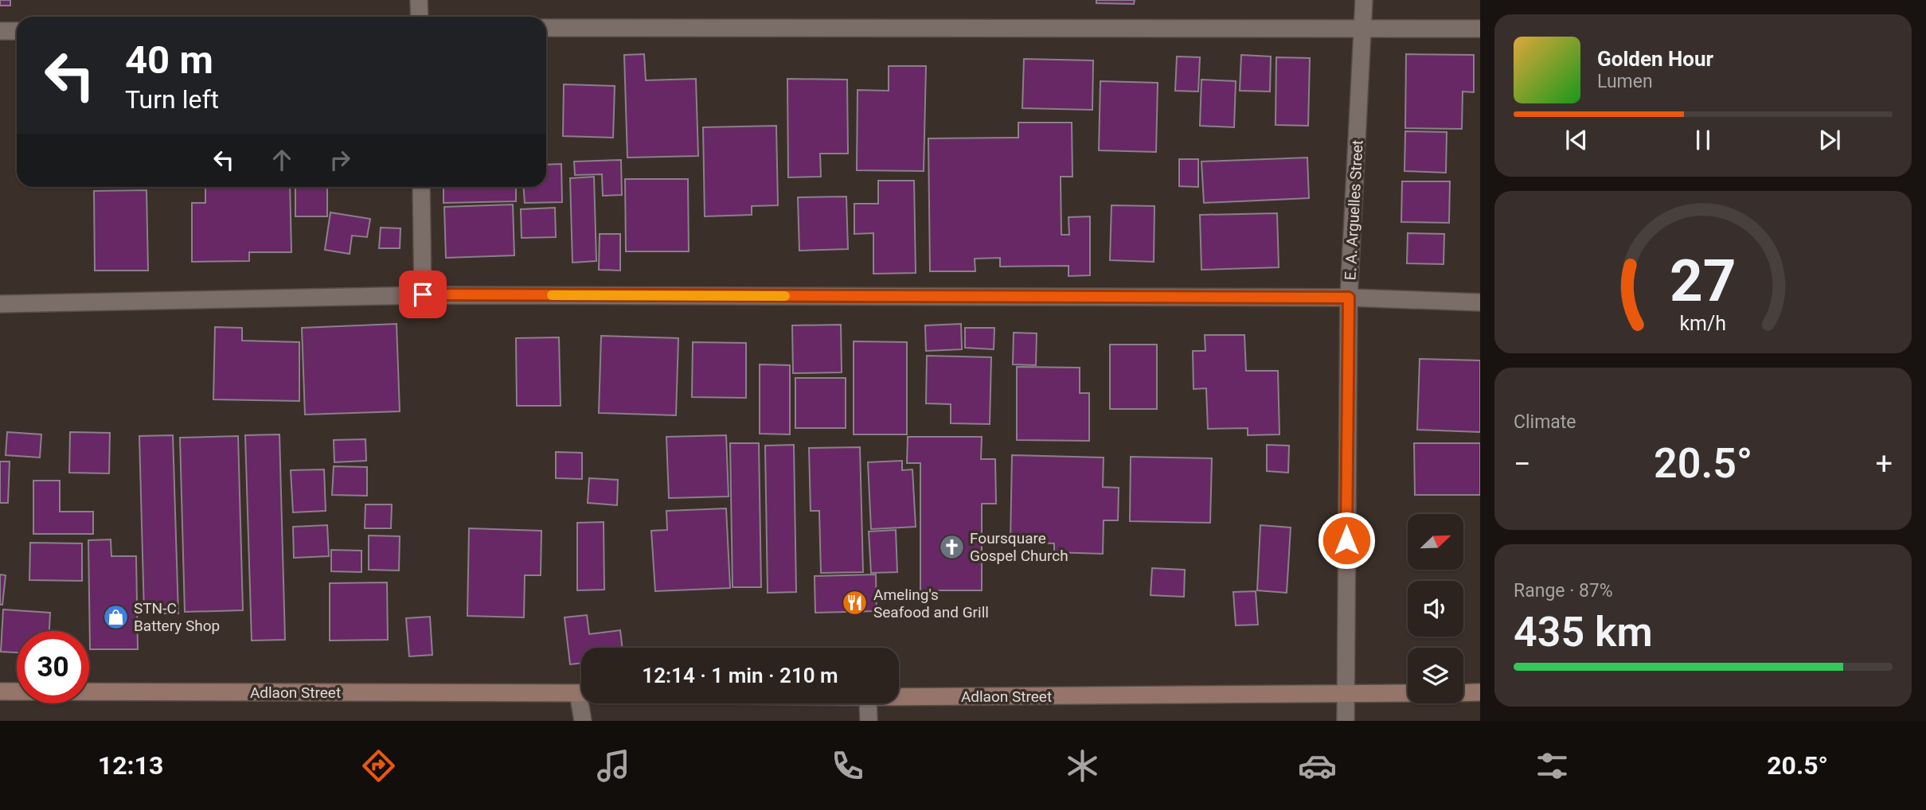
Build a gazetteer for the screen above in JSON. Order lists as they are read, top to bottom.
{
  "streets": {
    "street": ["E. A. Arguelles Street", "Adlaon Street"]
  },
  "crossings": [
    ["E. A. Arguelles Street", "Adlaon Street"]
  ],
  "places": {
    "church": ["Foursquare Gospel Church"],
    "restaurant": ["Ameling's Seafood and Grill"],
    "shop": ["STN-C Battery Shop"]
  },
  "north": "top right",
  "page": {
    "turn": ["40 m", "Turn left"],
    "song": ["Golden Hour", "Lumen"],
    "tile": [
      "Climate",
      ["Range · 87%", "435 km"]
    ],
    "heat": ["−", "20.5°", "+"],
    "limit": "30",
    "trip": "12:14 · 1 min · 210 m",
    "tabs": ["12:13", "20.5°"],
    "gauge": ["27", "km/h"]
  }
}
